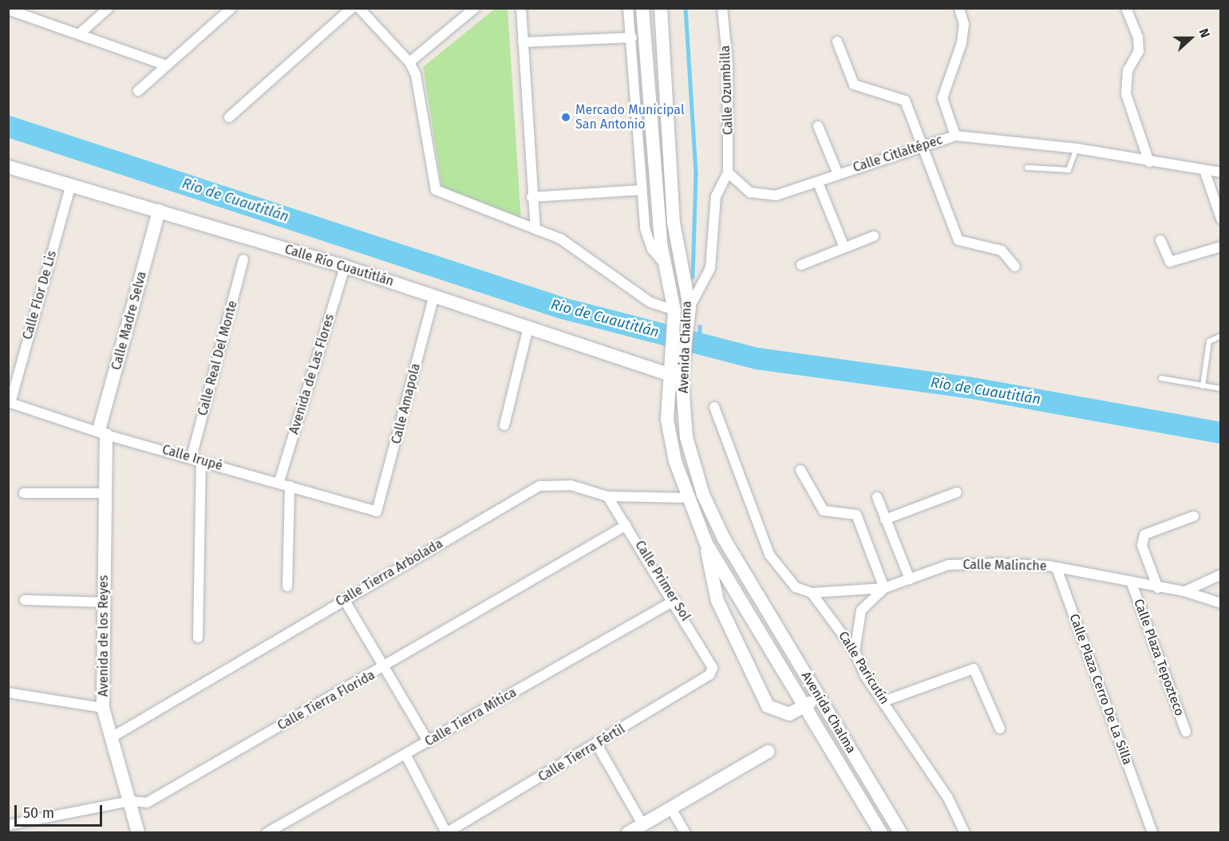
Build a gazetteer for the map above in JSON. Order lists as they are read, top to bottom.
{
  "streets": {
    "main road": [
      "Calle Río Cuautitlán",
      "Calle Madre Selva",
      "Avenida Chalma",
      "Avenida de los Reyes"
    ],
    "street": [
      "Calle Ozumbilla",
      "Calle Citlaltépec",
      "Calle Flor De Lis",
      "Calle Real Del Monte",
      "Avenida de Las Flores",
      "Calle Amapola",
      "Calle Irupé",
      "Calle Malinche",
      "Calle Tierra Arbolada",
      "Calle Primer Sol",
      "Calle Plaza Tepozteco",
      "Calle Paricutín",
      "Calle Plaza Cerro De La Silla",
      "Calle Tierra Florida",
      "Calle Tierra Mítica",
      "Calle Tierra Fértil"
    ]
  },
  "crossings": [
    ["Calle Ozumbilla", "Calle Citlaltépec"],
    ["Calle Río Cuautitlán", "Calle Flor De Lis"],
    ["Calle Río Cuautitlán", "Calle Madre Selva"],
    ["Calle Río Cuautitlán", "Avenida Chalma"],
    ["Calle Río Cuautitlán", "Avenida de Las Flores"],
    ["Calle Río Cuautitlán", "Calle Amapola"],
    ["Calle Flor De Lis", "Calle Irupé"],
    ["Calle Madre Selva", "Calle Irupé"],
    ["Calle Madre Selva", "Avenida de los Reyes"],
    ["Avenida Chalma", "Calle Tierra Arbolada"],
    ["Calle Real Del Monte", "Calle Irupé"],
    ["Avenida de Las Flores", "Calle Irupé"],
    ["Calle Amapola", "Calle Irupé"],
    ["Calle Irupé", "Avenida de los Reyes"],
    ["Calle Malinche", "Calle Plaza Tepozteco"],
    ["Calle Malinche", "Calle Paricutín"],
    ["Calle Malinche", "Calle Plaza Cerro De La Silla"],
    ["Calle Tierra Arbolada", "Calle Primer Sol"],
    ["Calle Tierra Arbolada", "Avenida de los Reyes"],
    ["Calle Primer Sol", "Calle Tierra Florida"],
    ["Calle Primer Sol", "Calle Tierra Mítica"],
    ["Calle Primer Sol", "Calle Tierra Fértil"],
    ["Avenida de los Reyes", "Calle Tierra Florida"]
  ],
  "water": ["Rio de Cuautitlán"],
  "places": ["Mercado Municipal San Antonio"],
  "scale_bar": "50 m",
  "north": "right"
}
